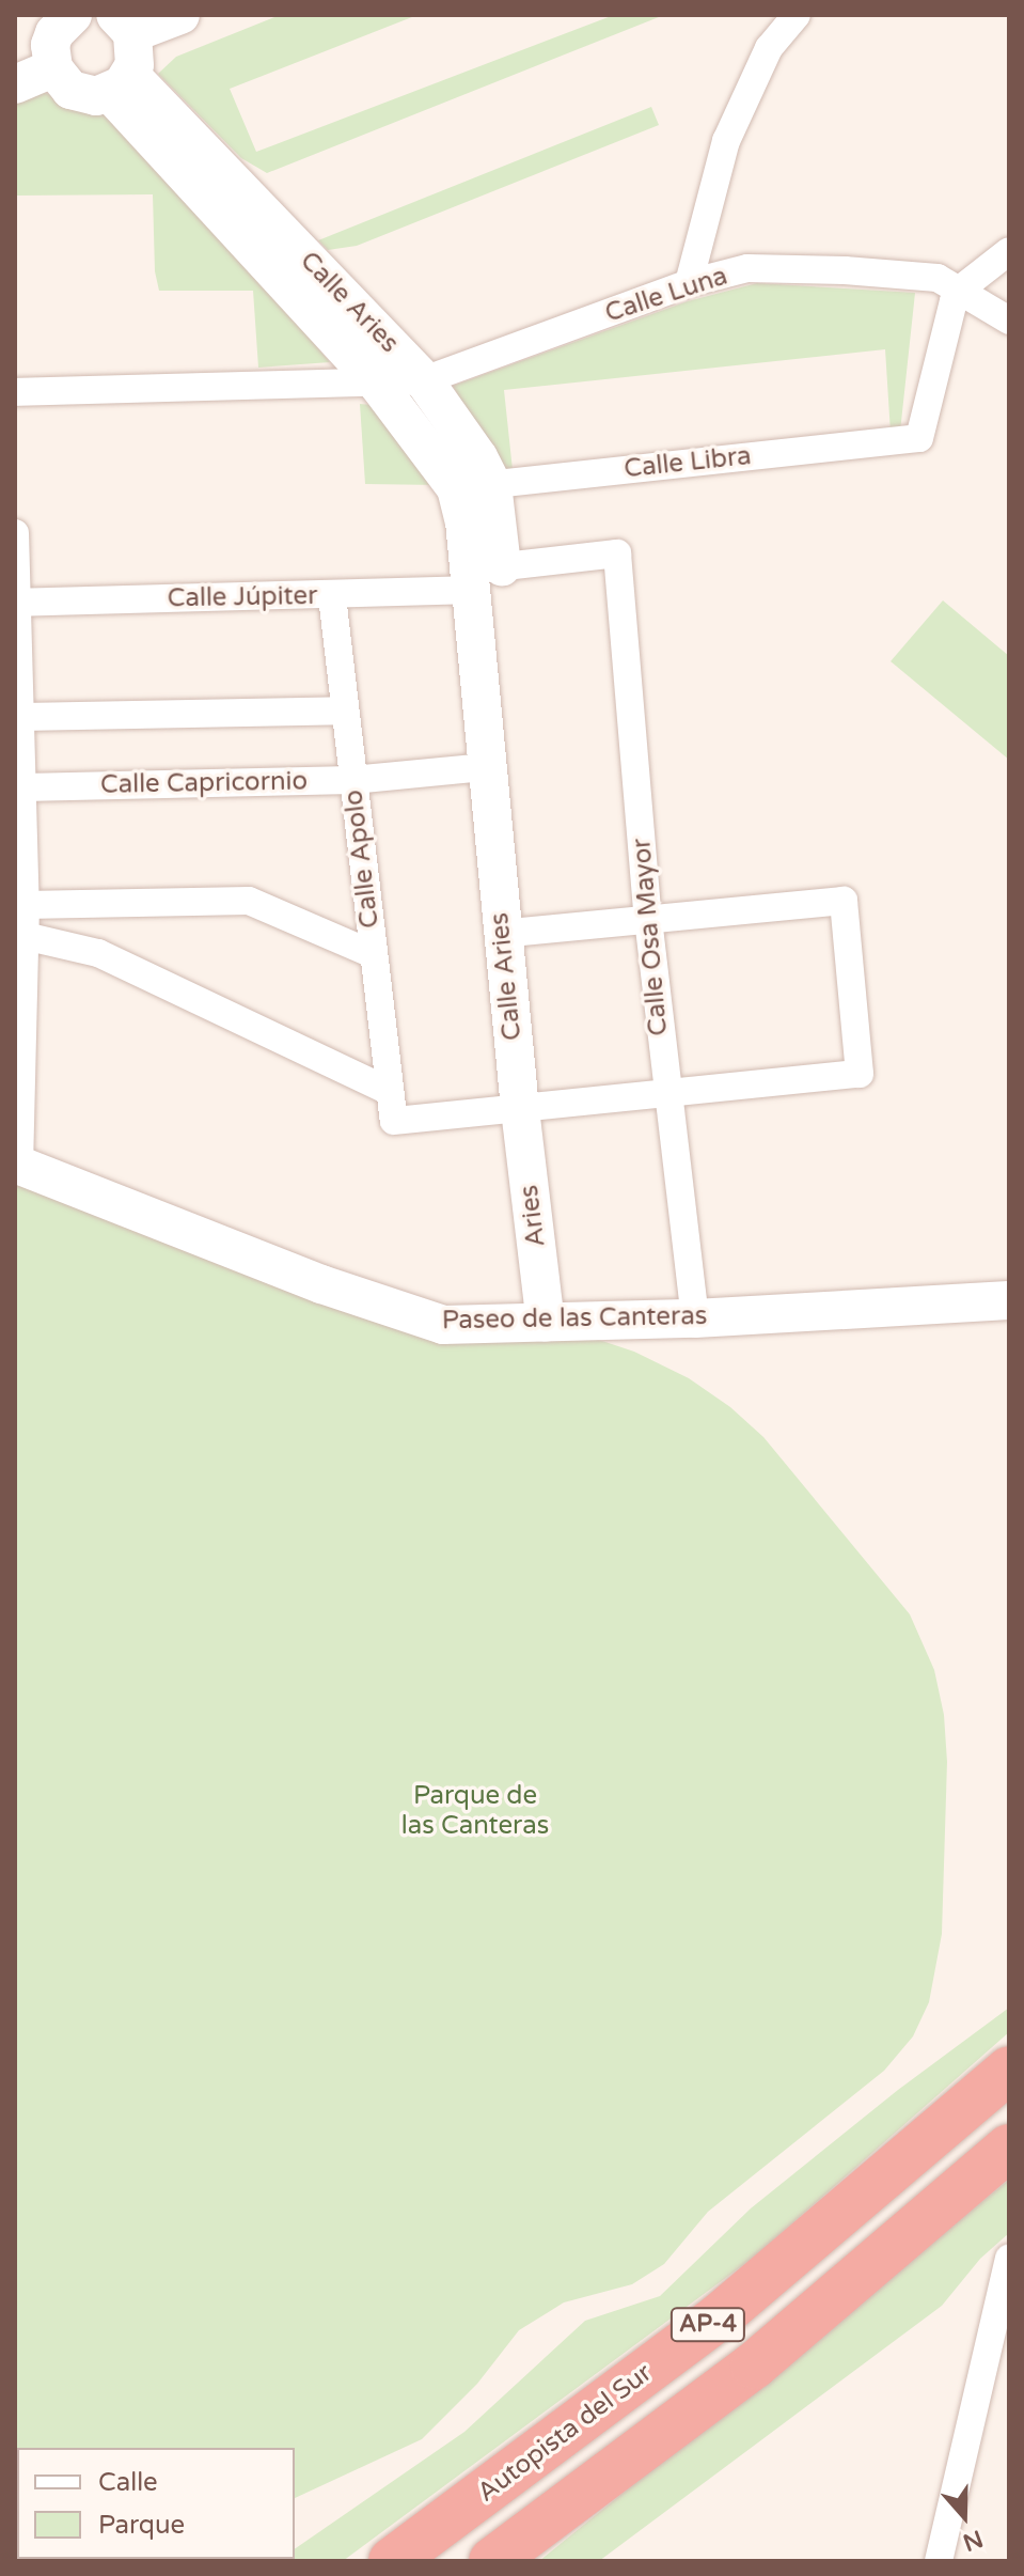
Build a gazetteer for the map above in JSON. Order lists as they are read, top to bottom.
{
  "streets": {
    "highway": ["AP-4", "Autopista del Sur"],
    "street": [
      "Calle Luna",
      "Calle Aries",
      "Calle Libra",
      "Calle Júpiter",
      "Calle Capricornio",
      "Calle Apolo",
      "Calle Osa Mayor",
      "Aries",
      "Paseo de las Canteras"
    ]
  },
  "crossings": [
    ["Calle Luna", "Calle Aries"],
    ["Calle Luna", "Calle Libra"],
    ["Calle Aries", "Calle Libra"],
    ["Calle Aries", "Calle Júpiter"],
    ["Calle Aries", "Calle Capricornio"],
    ["Calle Aries", "Calle Apolo"],
    ["Calle Aries", "Aries"],
    ["Calle Júpiter", "Calle Apolo"],
    ["Calle Júpiter", "Calle Osa Mayor"],
    ["Calle Capricornio", "Calle Apolo"],
    ["Calle Apolo", "Aries"],
    ["Calle Osa Mayor", "Paseo de las Canteras"],
    ["Aries", "Paseo de las Canteras"]
  ],
  "parks": ["Parque de las Canteras"],
  "legend": ["Calle", "Parque"],
  "north": "bottom"
}
